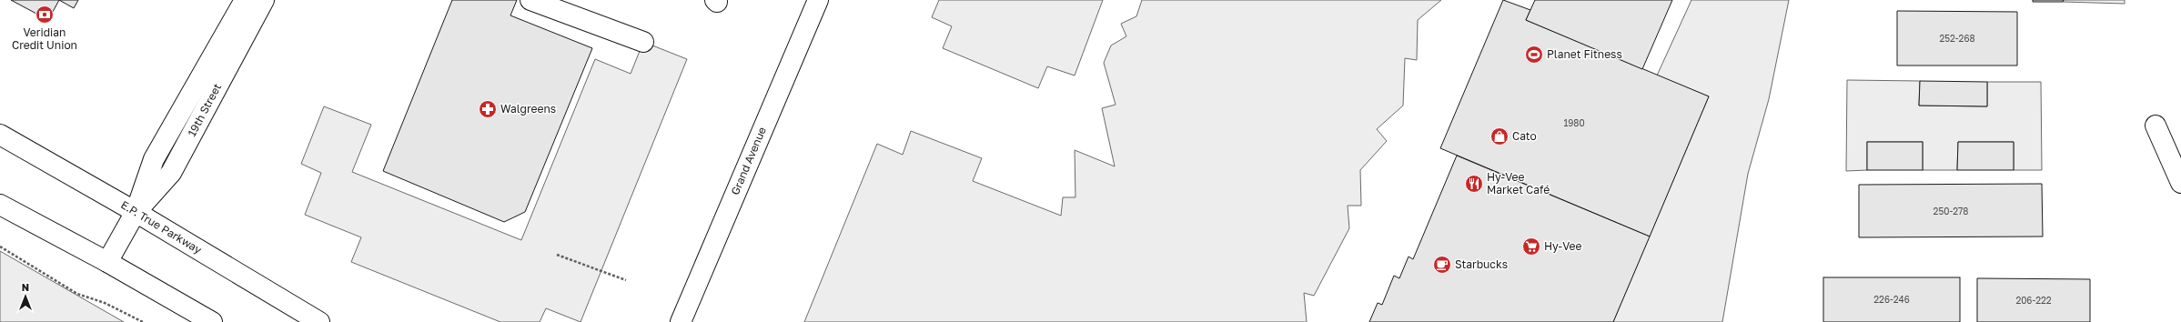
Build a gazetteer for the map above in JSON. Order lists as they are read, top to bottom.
{
  "streets": {
    "main road": ["19th Street", "Grand Avenue", "E.P. True Parkway"]
  },
  "crossings": [
    ["19th Street", "E.P. True Parkway"]
  ],
  "places": {
    "bank": ["Veridian Credit Union"],
    "sports": ["Planet Fitness"],
    "pharmacy": ["Walgreens"],
    "shop": ["Cato"],
    "restaurant": ["Hy-Vee Market Café"],
    "supermarket": ["Hy-Vee"],
    "cafe": ["Starbucks"]
  },
  "house_numbers": [
    "252-268",
    "1980",
    "250-278",
    "226-246",
    "206-222"
  ],
  "north": "top"
}
